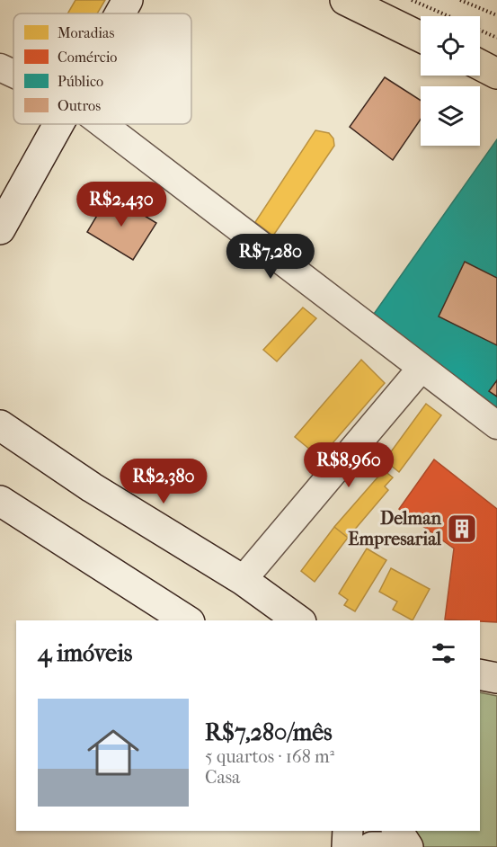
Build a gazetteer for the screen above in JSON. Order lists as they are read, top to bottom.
{
  "places": {
    "building": ["Delman Empresarial"]
  },
  "legend": [
    "Moradias",
    "Comércio",
    "Público",
    "Outros"
  ],
  "page": {
    "price": [
      "R$2,430",
      "R$7,280",
      "R$8,960",
      "R$2,380"
    ],
    "heading": "4 imóveis",
    "list": [
      {
        "name": "R$7,280/mês",
        "note": "5 quartos · 168 m² · Casa"
      }
    ]
  }
}
